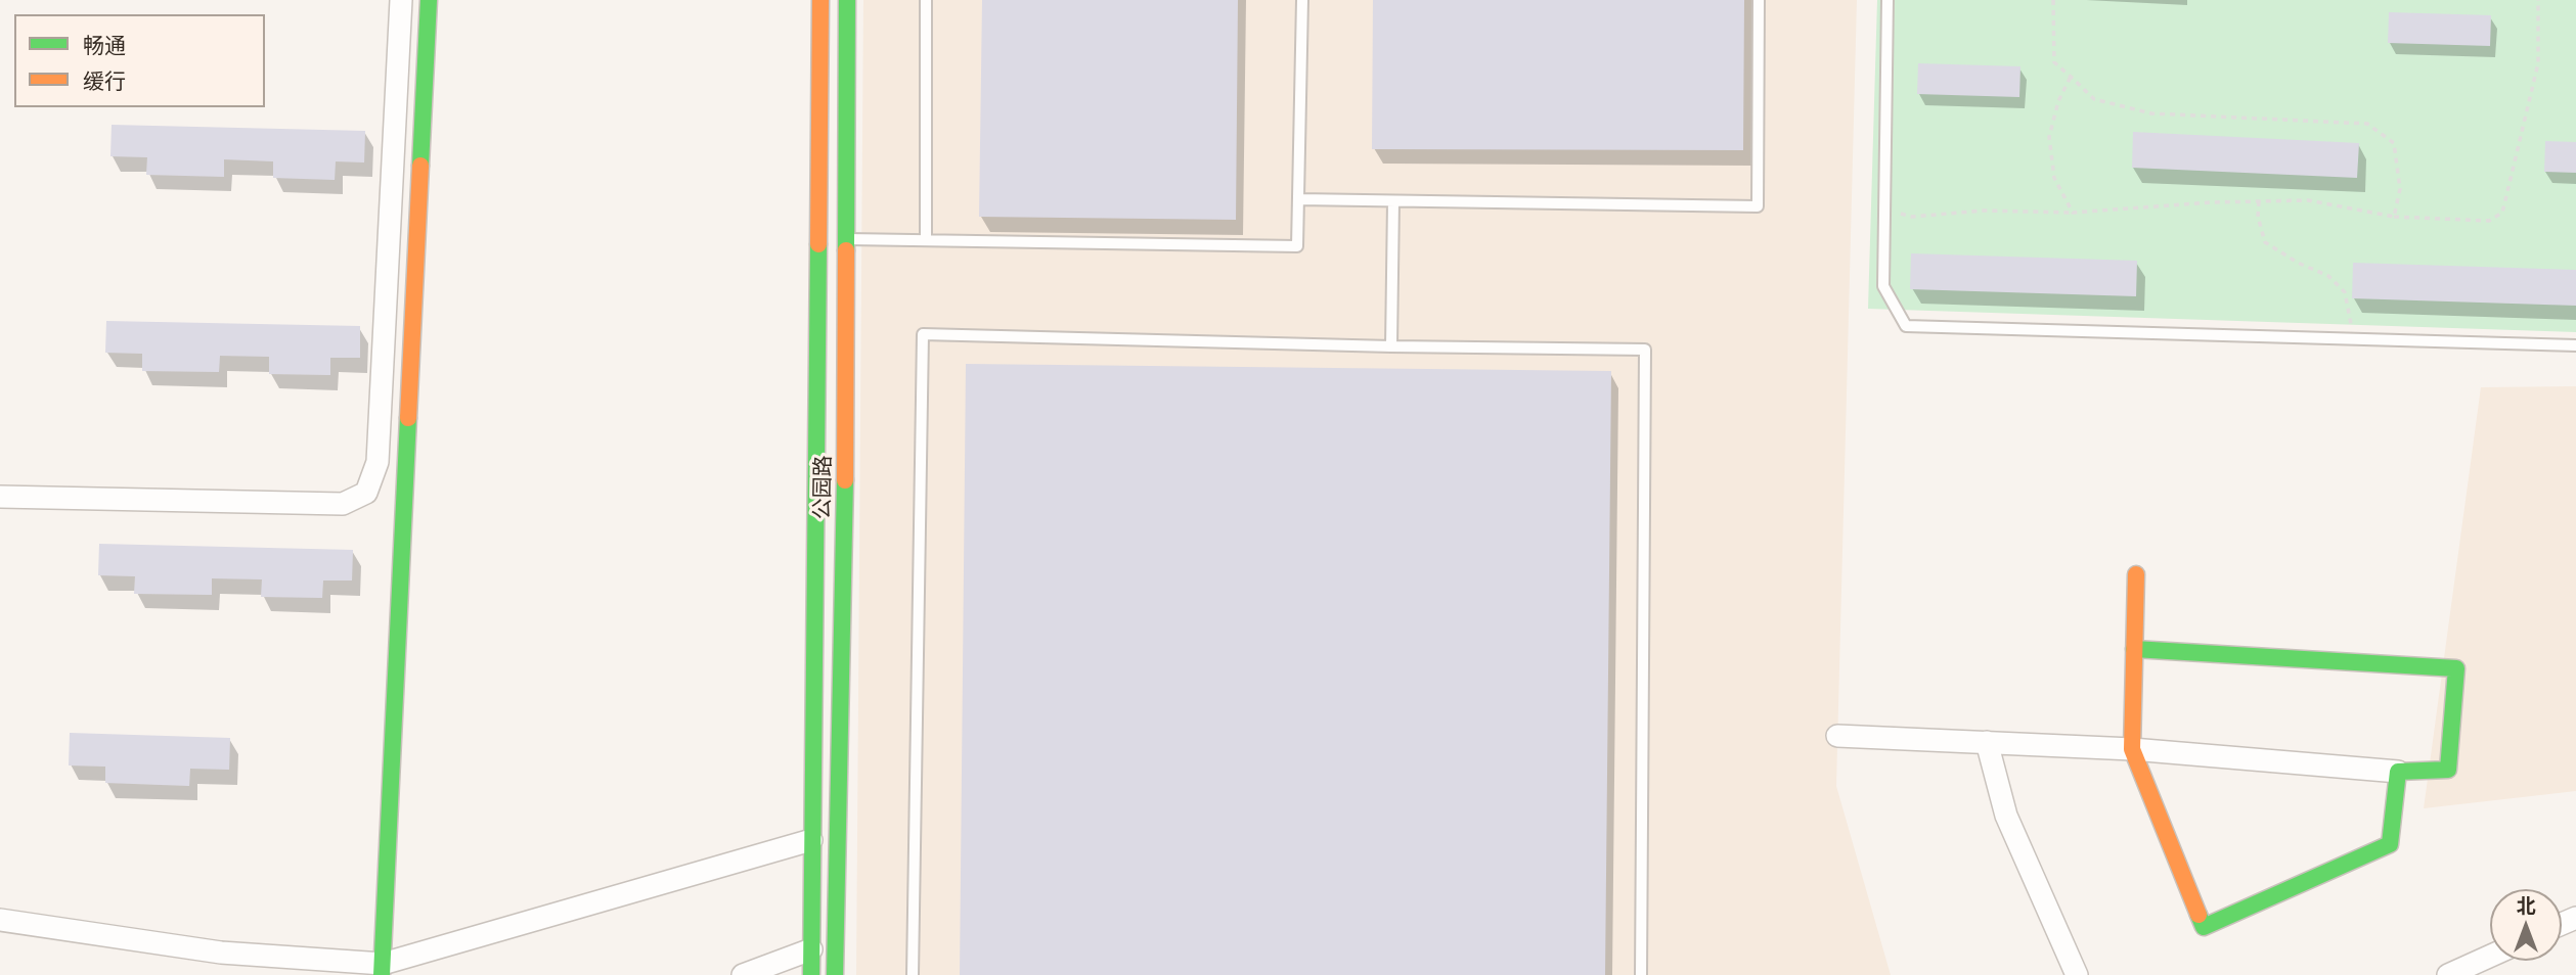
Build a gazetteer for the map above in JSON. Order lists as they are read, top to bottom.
{
  "streets": {
    "street": ["公园路"]
  },
  "legend": ["畅通", "缓行"],
  "north": "top"
}
